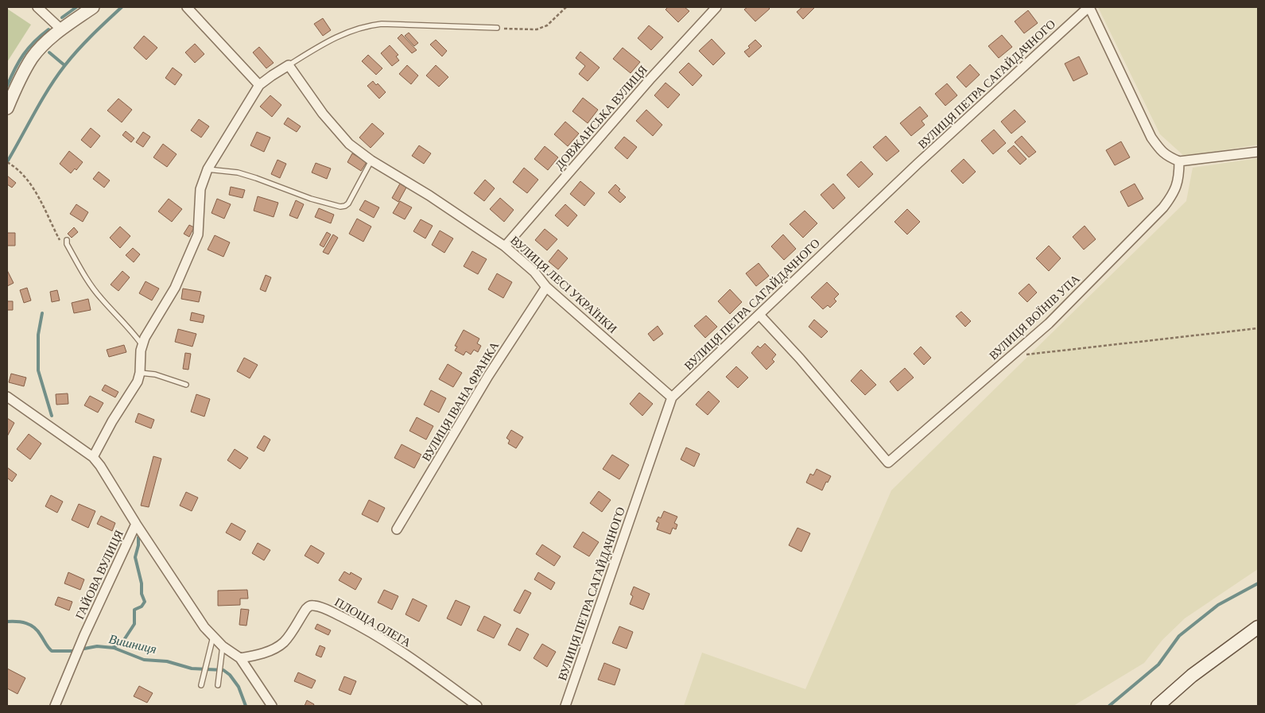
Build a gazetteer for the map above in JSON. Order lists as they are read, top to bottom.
{
  "streets": {
    "street": [
      "ВУЛИЦЯ ПЕТРА САГАЙДАЧНОГО",
      "ДОВЖАНСЬКА ВУЛИЦЯ",
      "ВУЛИЦЯ ЛЕСІ УКРАЇНКИ",
      "ВУЛИЦЯ ВОЇНІВ УПА",
      "ВУЛИЦЯ ІВАНА ФРАНКА",
      "ГАЙОВА ВУЛИЦЯ",
      "ПЛОЩА ОЛЕГА"
    ]
  },
  "crossings": [
    ["ВУЛИЦЯ ПЕТРА САГАЙДАЧНОГО", "ВУЛИЦЯ ЛЕСІ УКРАЇНКИ"],
    ["ВУЛИЦЯ ПЕТРА САГАЙДАЧНОГО", "ВУЛИЦЯ ВОЇНІВ УПА"],
    ["ДОВЖАНСЬКА ВУЛИЦЯ", "ВУЛИЦЯ ЛЕСІ УКРАЇНКИ"],
    ["ВУЛИЦЯ ЛЕСІ УКРАЇНКИ", "ВУЛИЦЯ ІВАНА ФРАНКА"]
  ],
  "water": ["Вишниця"]
}
